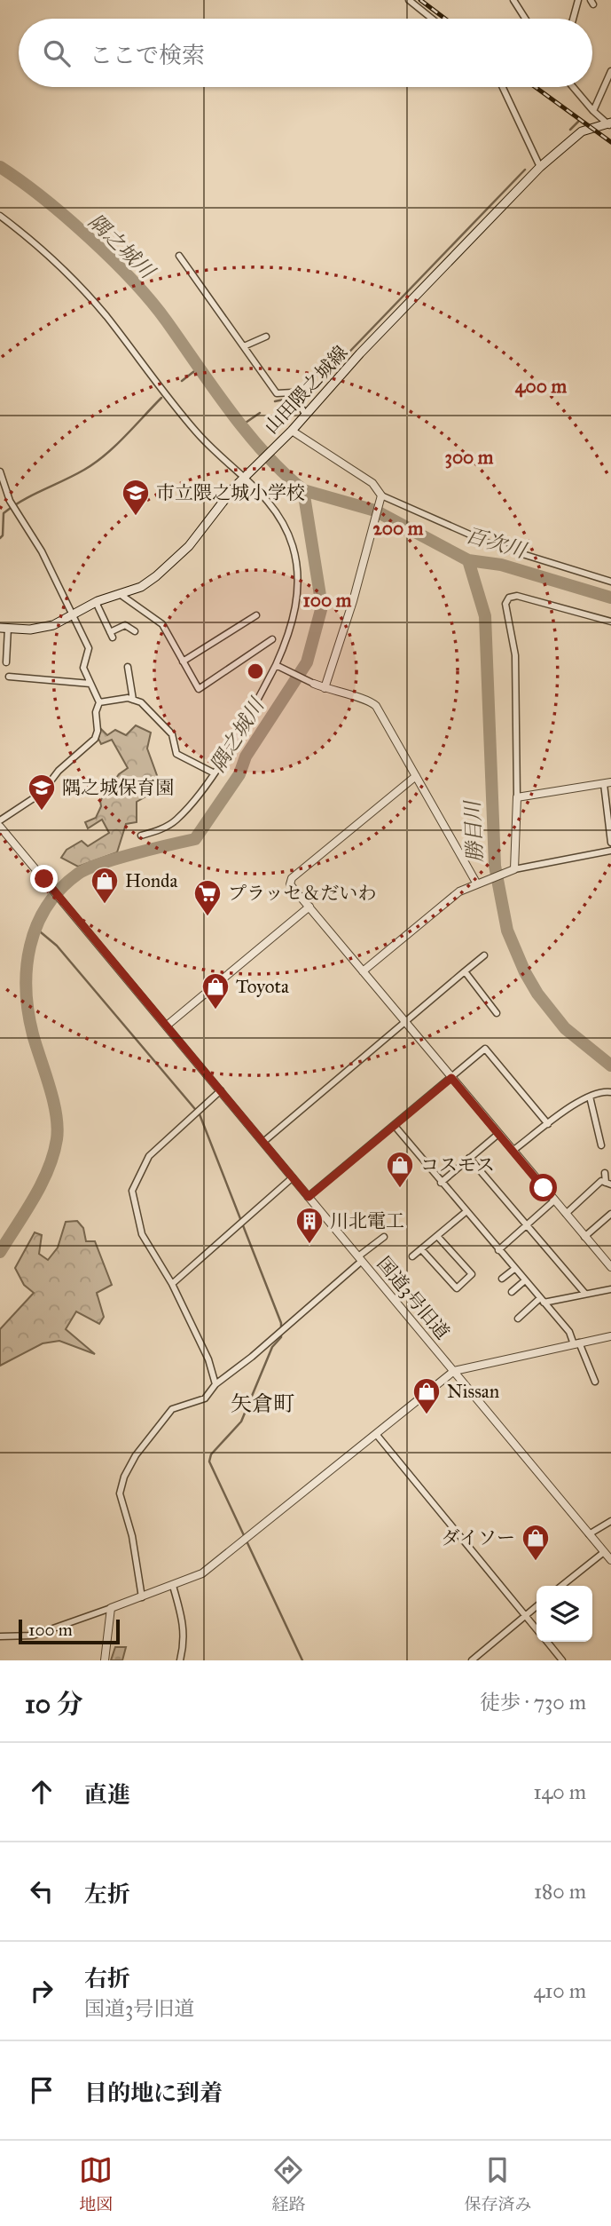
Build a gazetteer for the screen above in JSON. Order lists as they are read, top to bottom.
{
  "streets": {
    "main road": ["山田隈之城線"],
    "street": ["国道3号旧道"]
  },
  "districts": ["矢倉町"],
  "water": ["隅之城川", "百次川", "勝目川"],
  "places": {
    "school or university": ["市立隈之城小学校", "隅之城保育園"],
    "shop": [
      "Honda",
      "Toyota",
      "コスモス",
      "Nissan",
      "ダイソー"
    ],
    "supermarket": ["プラッセ＆だいわ"],
    "building": ["川北電工"]
  },
  "scale_bar": "100 m",
  "page": {
    "search": "ここで検索",
    "scale": "100 m",
    "heading": ["10 分", "徒歩 · 730 m"],
    "list": [
      ["直進", "140 m"],
      ["左折", "180 m"],
      ["右折", "国道3号旧道", "410 m"],
      "目的地に到着"
    ],
    "nav": ["地図", "経路", "保存済み"]
  },
  "rings": [
    "400 m",
    "300 m",
    "200 m",
    "100 m"
  ]
}
